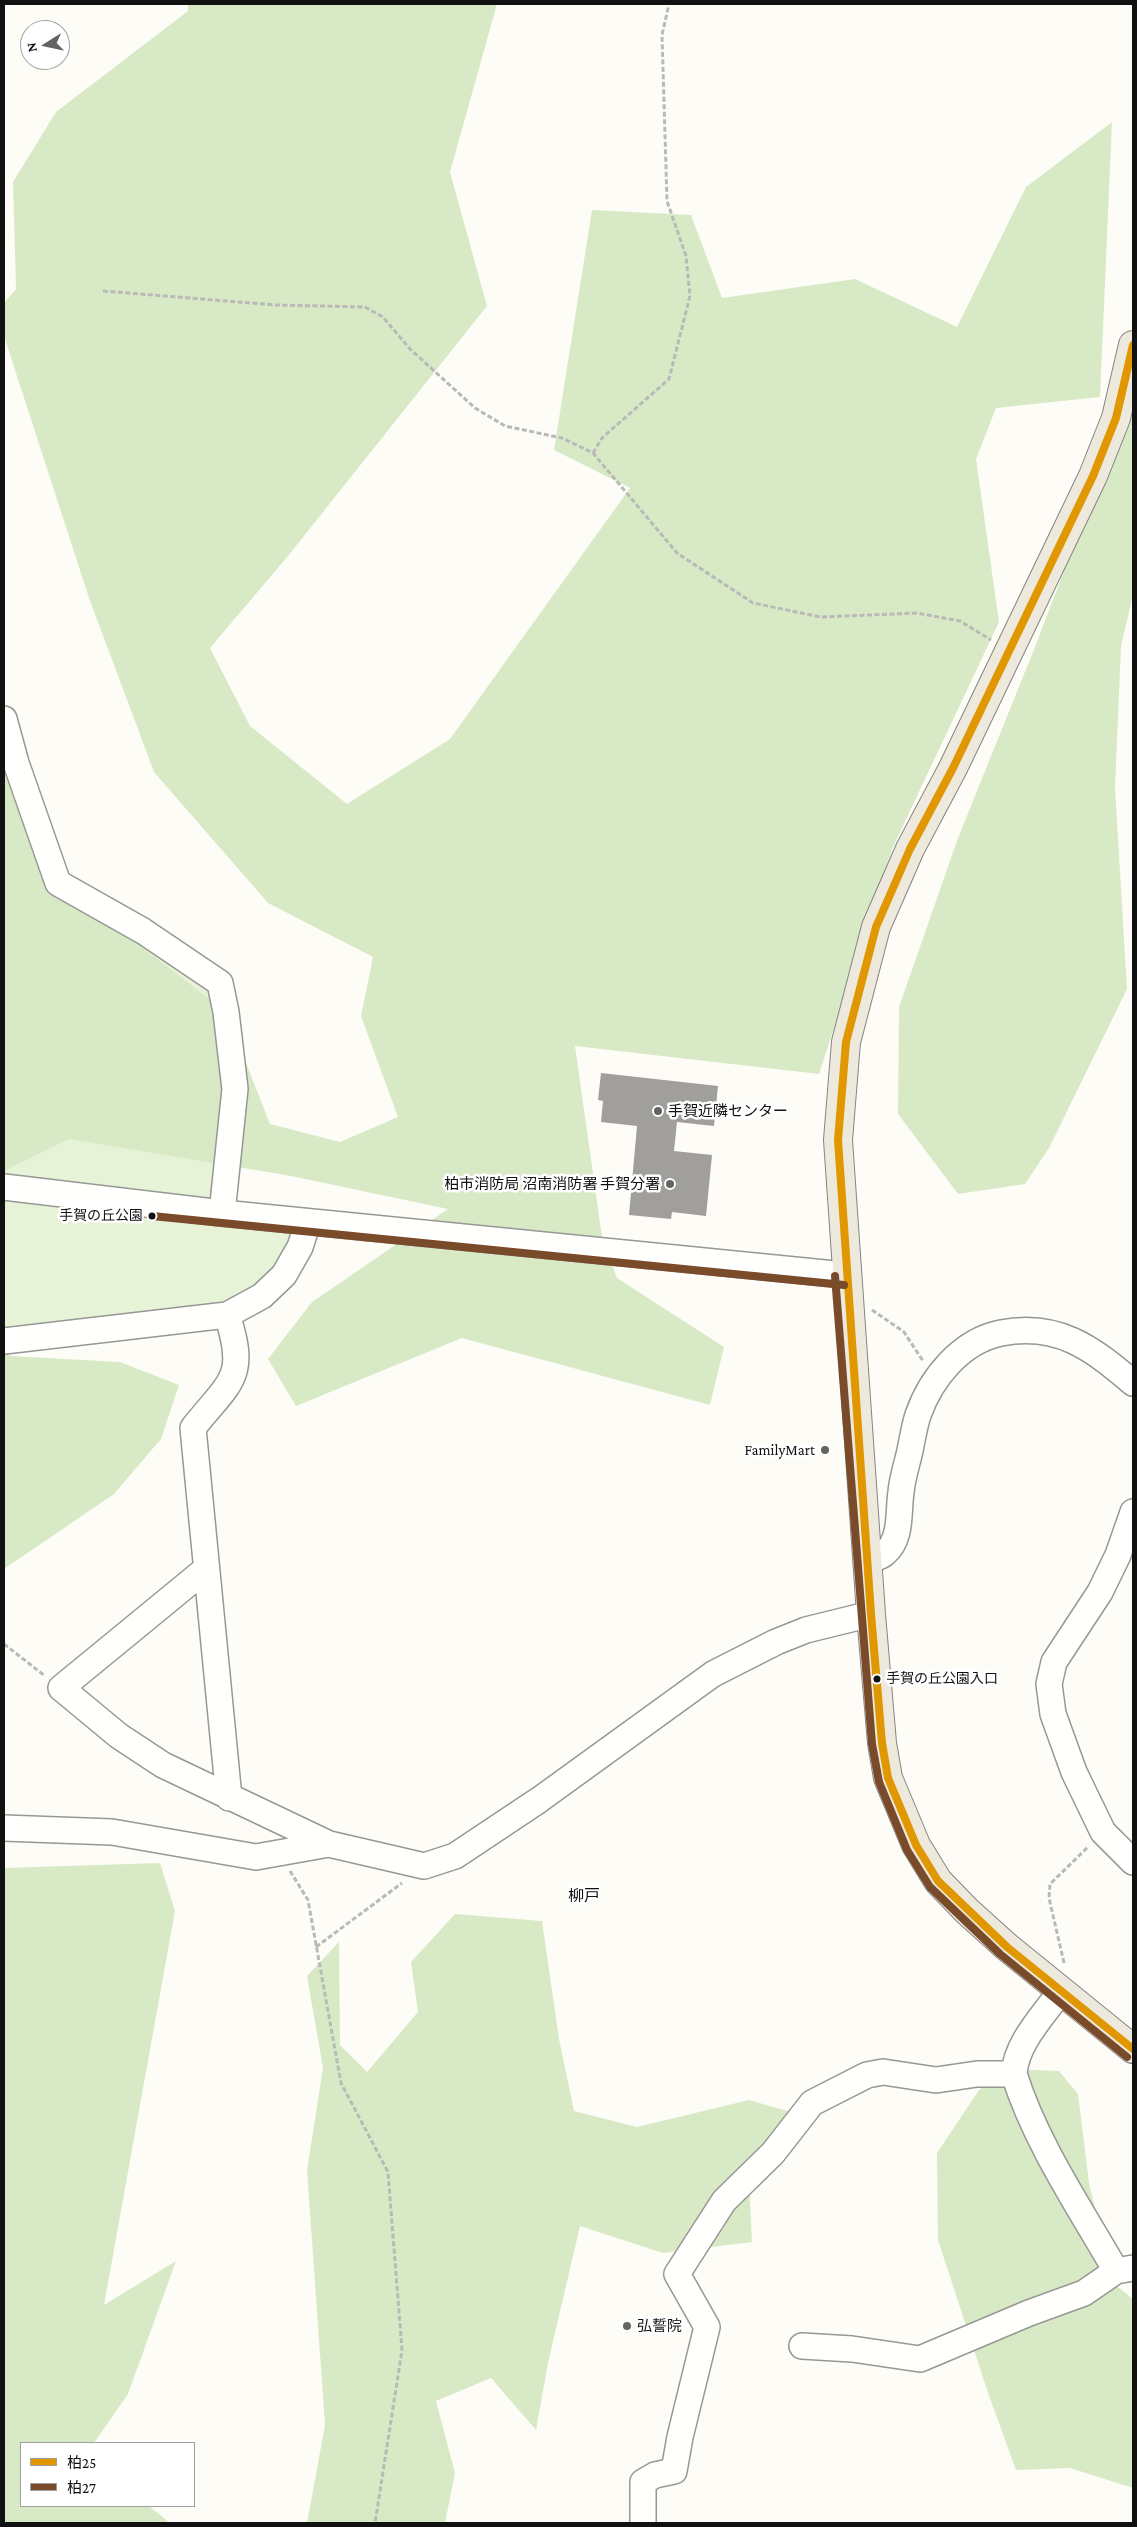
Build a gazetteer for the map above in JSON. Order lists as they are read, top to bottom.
{
  "districts": ["柳戸"],
  "places": [
    "手賀近隣センター",
    "柏市消防局 沼南消防署 手賀分署",
    "手賀の丘公園",
    "FamilyMart",
    "手賀の丘公園入口",
    "弘誓院"
  ],
  "lines": ["transit line 柏25", "transit line 柏27"],
  "legend": ["柏25", "柏27"],
  "north": "left"
}
